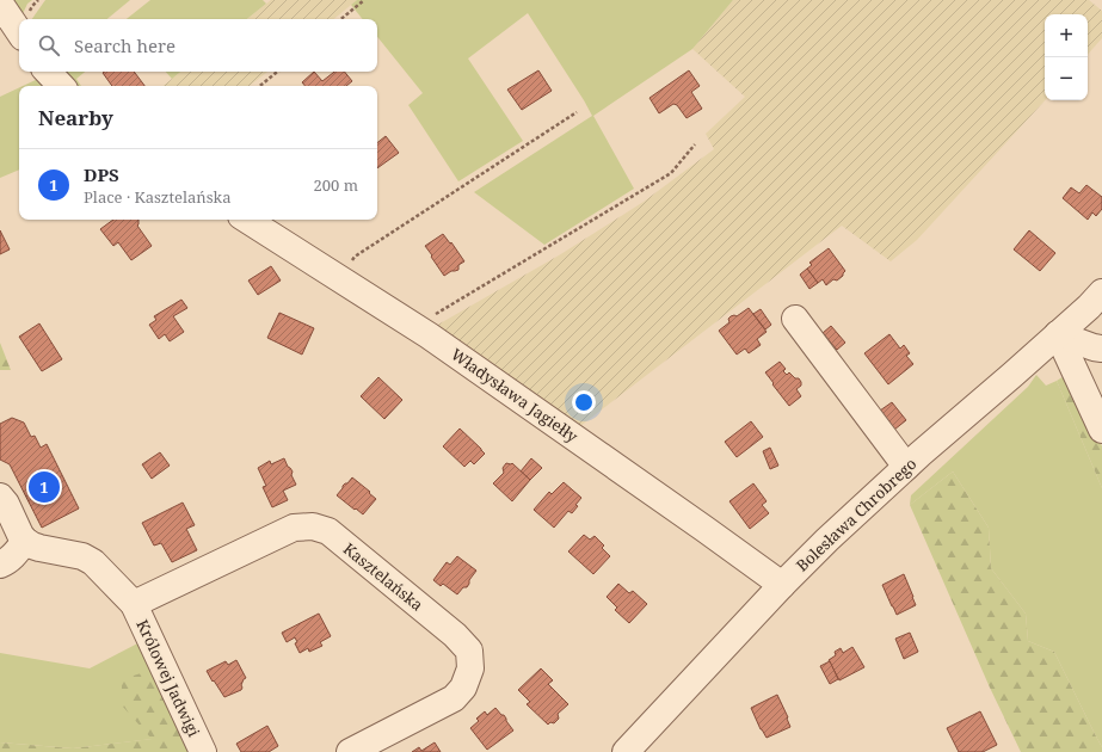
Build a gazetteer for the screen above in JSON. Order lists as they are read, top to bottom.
{
  "streets": {
    "street": [
      "Władysława Jagiełły",
      "Bolesława Chrobrego",
      "Kasztelańska",
      "Królowej Jadwigi"
    ]
  },
  "crossings": [
    ["Władysława Jagiełły", "Bolesława Chrobrego"],
    ["Kasztelańska", "Królowej Jadwigi"]
  ],
  "page": {
    "map_buttons": ["+", "−"],
    "search": "Search here",
    "heading": "Nearby",
    "list": [
      {
        "mark": "1",
        "name": "DPS",
        "note": "Place · Kasztelańska",
        "value": "200 m"
      }
    ],
    "pins": "1"
  }
}
